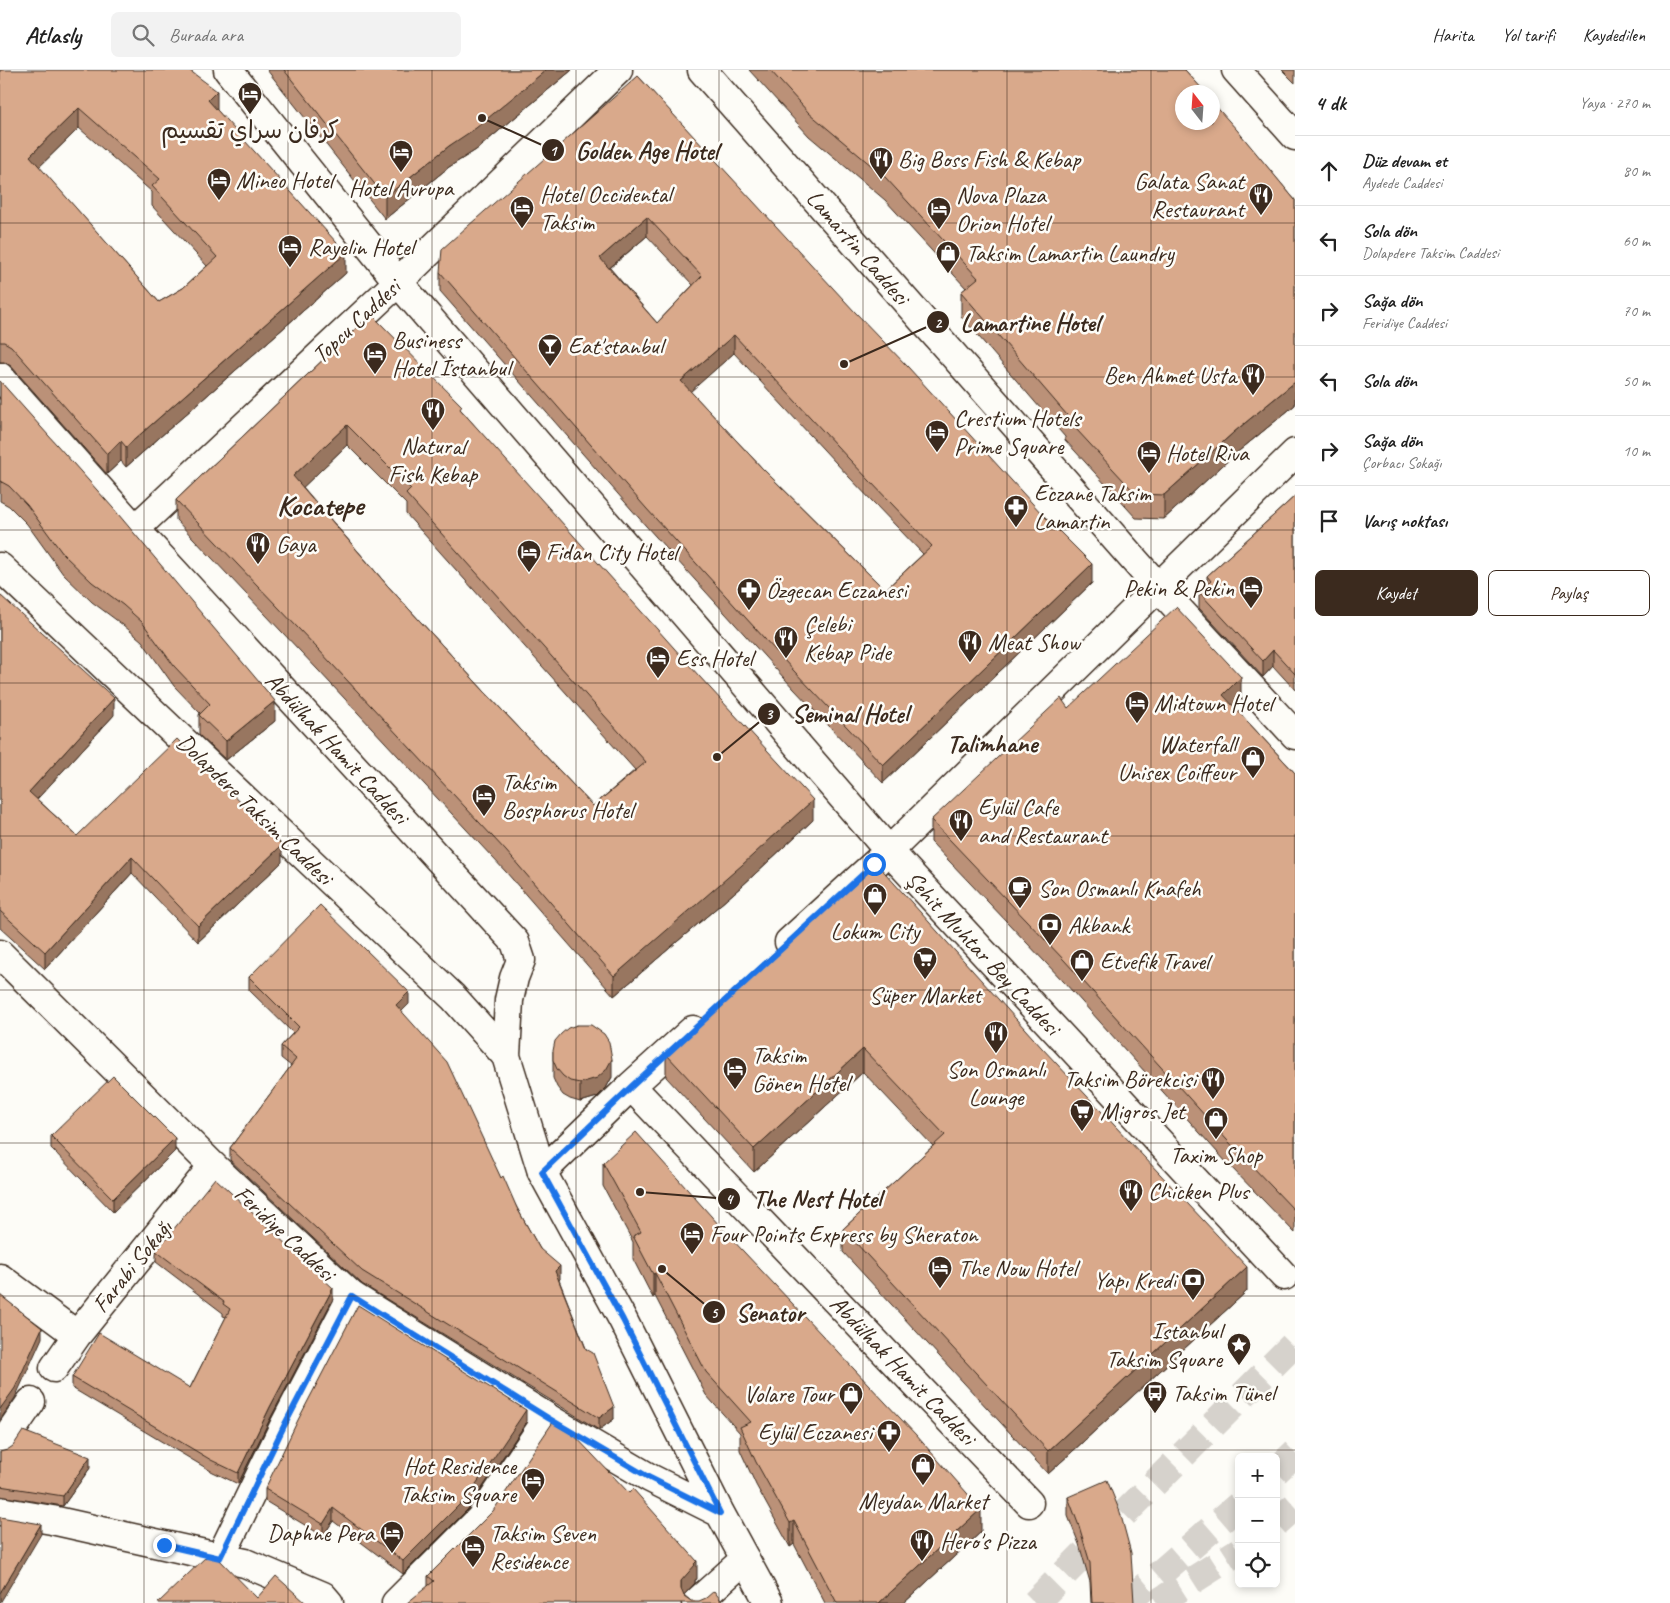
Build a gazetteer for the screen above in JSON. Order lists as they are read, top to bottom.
{
  "streets": {
    "street": [
      "Lamartin Caddesi",
      "Topcu Caddesi",
      "Abdülhak Hamit Caddesi",
      "Dolapdere Taksim Caddesi",
      "Şehit Muhtar Bey Caddesi",
      "Feridiye Caddesi",
      "Farabi Sokağı"
    ]
  },
  "crossings": [
    ["Topcu Caddesi", "Abdülhak Hamit Caddesi"],
    ["Topcu Caddesi", "Şehit Muhtar Bey Caddesi"],
    ["Abdülhak Hamit Caddesi", "Dolapdere Taksim Caddesi"],
    ["Feridiye Caddesi", "Farabi Sokağı"]
  ],
  "districts": ["Kocatepe", "Talimhane"],
  "places": {
    "hotel": [
      "كرفان سراي تقسيم",
      "Hotel Avrupa",
      "Mineo Hotel",
      "Hotel Occidental Taksim",
      "Nova Plaza Orion Hotel",
      "Rayelin Hotel",
      "Business Hotel İstanbul",
      "Crestium Hotels Prime Square",
      "Hotel Riva",
      "Fidan City Hotel",
      "Pekin & Pekin",
      "Ess Hotel",
      "Midtown Hotel",
      "Taksim Bosphorus Hotel",
      "Taksim Gönen Hotel",
      "Four Points Express by Sheraton",
      "The Now Hotel",
      "Hot Residence Taksim Square",
      "Daphne Pera",
      "Taksim Seven Residence"
    ],
    "other": [
      "Golden Age Hotel",
      "Lamartine Hotel",
      "Seminal Hotel",
      "The Nest Hotel",
      "Senator"
    ],
    "restaurant": [
      "Big Boss Fish & Kebap",
      "Galata Sanat Restaurant",
      "Ben Ahmet Usta",
      "Natural Fish Kebap",
      "Gaya",
      "Çelebi Kebap Pide",
      "Meat Show",
      "Eylül Cafe and Restaurant",
      "Son Osmanlı Lounge",
      "Taksim Börekcisi",
      "Chicken Plus",
      "Hero's Pizza"
    ],
    "shop": [
      "Taksim Lamartin Laundry",
      "Waterfall Unisex Coiffeur",
      "Lokum City",
      "Etvefik Travel",
      "Taxim Shop",
      "Volare Tour",
      "Meydan Market"
    ],
    "bar": ["Eat'stanbul"],
    "pharmacy": ["Eczane Taksim Lamartin", "Özgecan Eczanesi", "Eylül Eczanesi"],
    "cafe": ["Son Osmanlı Knafeh"],
    "bank": ["Akbank", "Yapı Kredi"],
    "supermarket": ["Süper Market", "Migros Jet"],
    "place": ["Istanbul Taksim Square"],
    "bus stop": ["Taksim Tünel"]
  },
  "north": "top",
  "page": {
    "header": "Atlasly",
    "search": "Burada ara",
    "nav": ["Harita", "Yol tarifi", "Kaydedilen"],
    "heading": ["4 dk", "Yaya · 270 m"],
    "list": [
      ["Düz devam et", "Aydede Caddesi", "80 m"],
      ["Sola dön", "Dolapdere Taksim Caddesi", "60 m"],
      ["Sağa dön", "Feridiye Caddesi", "70 m"],
      ["Sola dön", "50 m"],
      ["Sağa dön", "Çorbacı Sokağı", "10 m"],
      "Varış noktası"
    ],
    "buttons": ["Kaydet", "Paylaş"],
    "map_buttons": ["+", "−"]
  }
}
